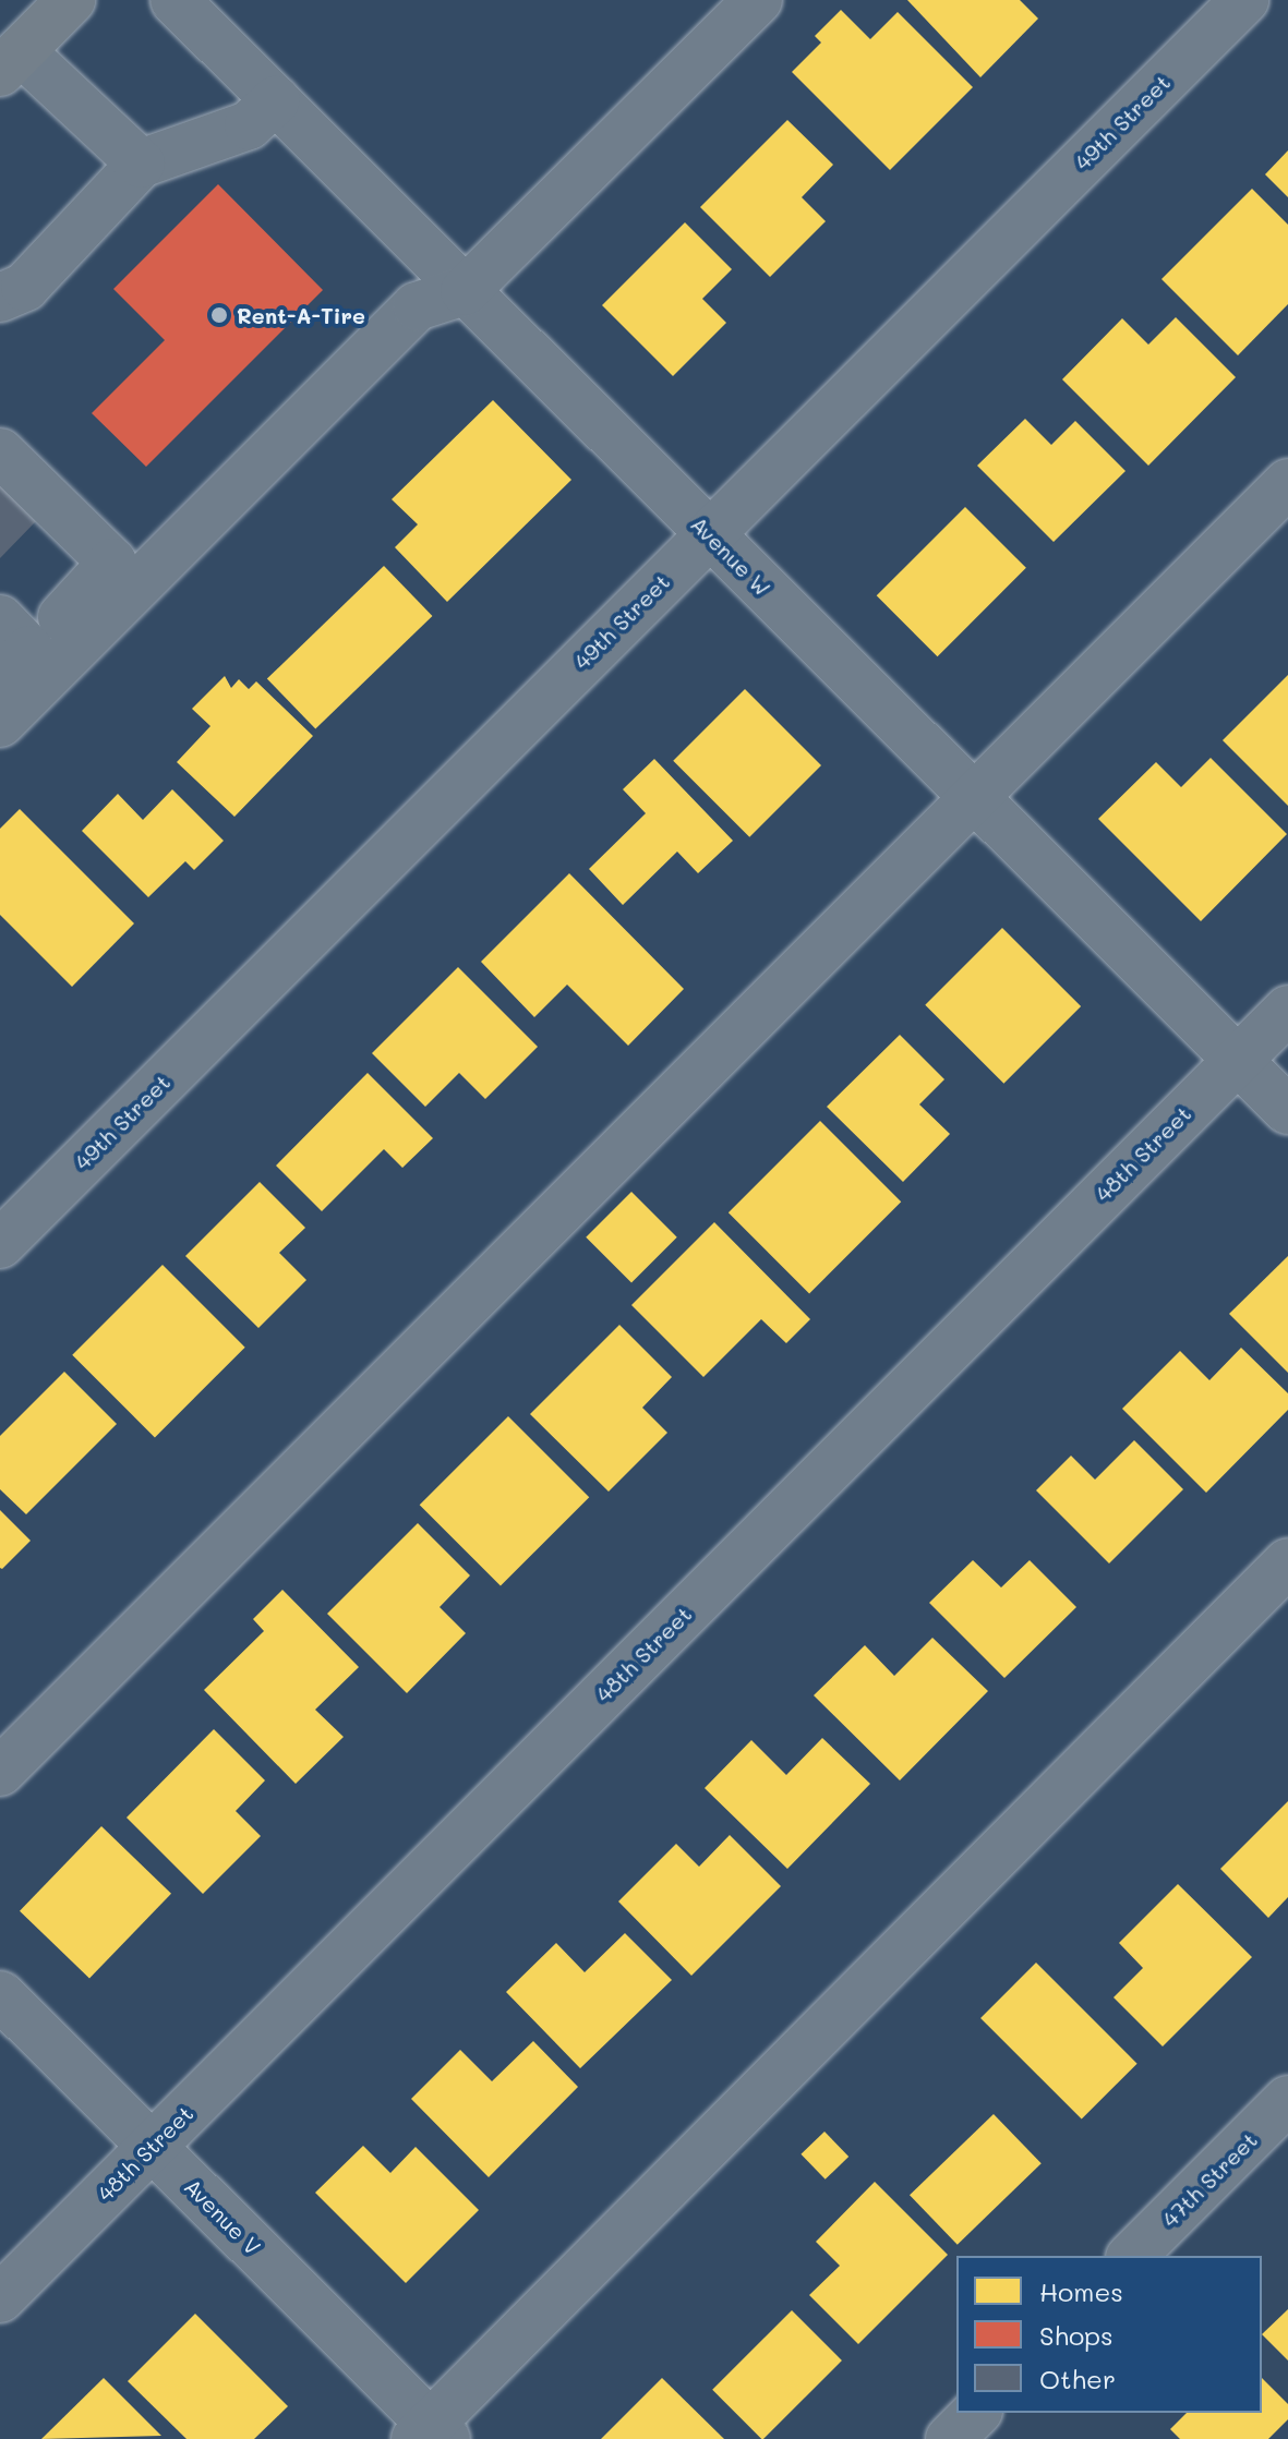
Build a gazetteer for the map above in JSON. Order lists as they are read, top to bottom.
{
  "streets": {
    "street": [
      "49th Street",
      "Avenue W",
      "48th Street",
      "47th Street",
      "Avenue V"
    ]
  },
  "crossings": [
    ["49th Street", "Avenue W"],
    ["Avenue W", "48th Street"],
    ["48th Street", "Avenue V"]
  ],
  "places": ["Rent-A-Tire"],
  "legend": ["Homes", "Shops", "Other"]
}
